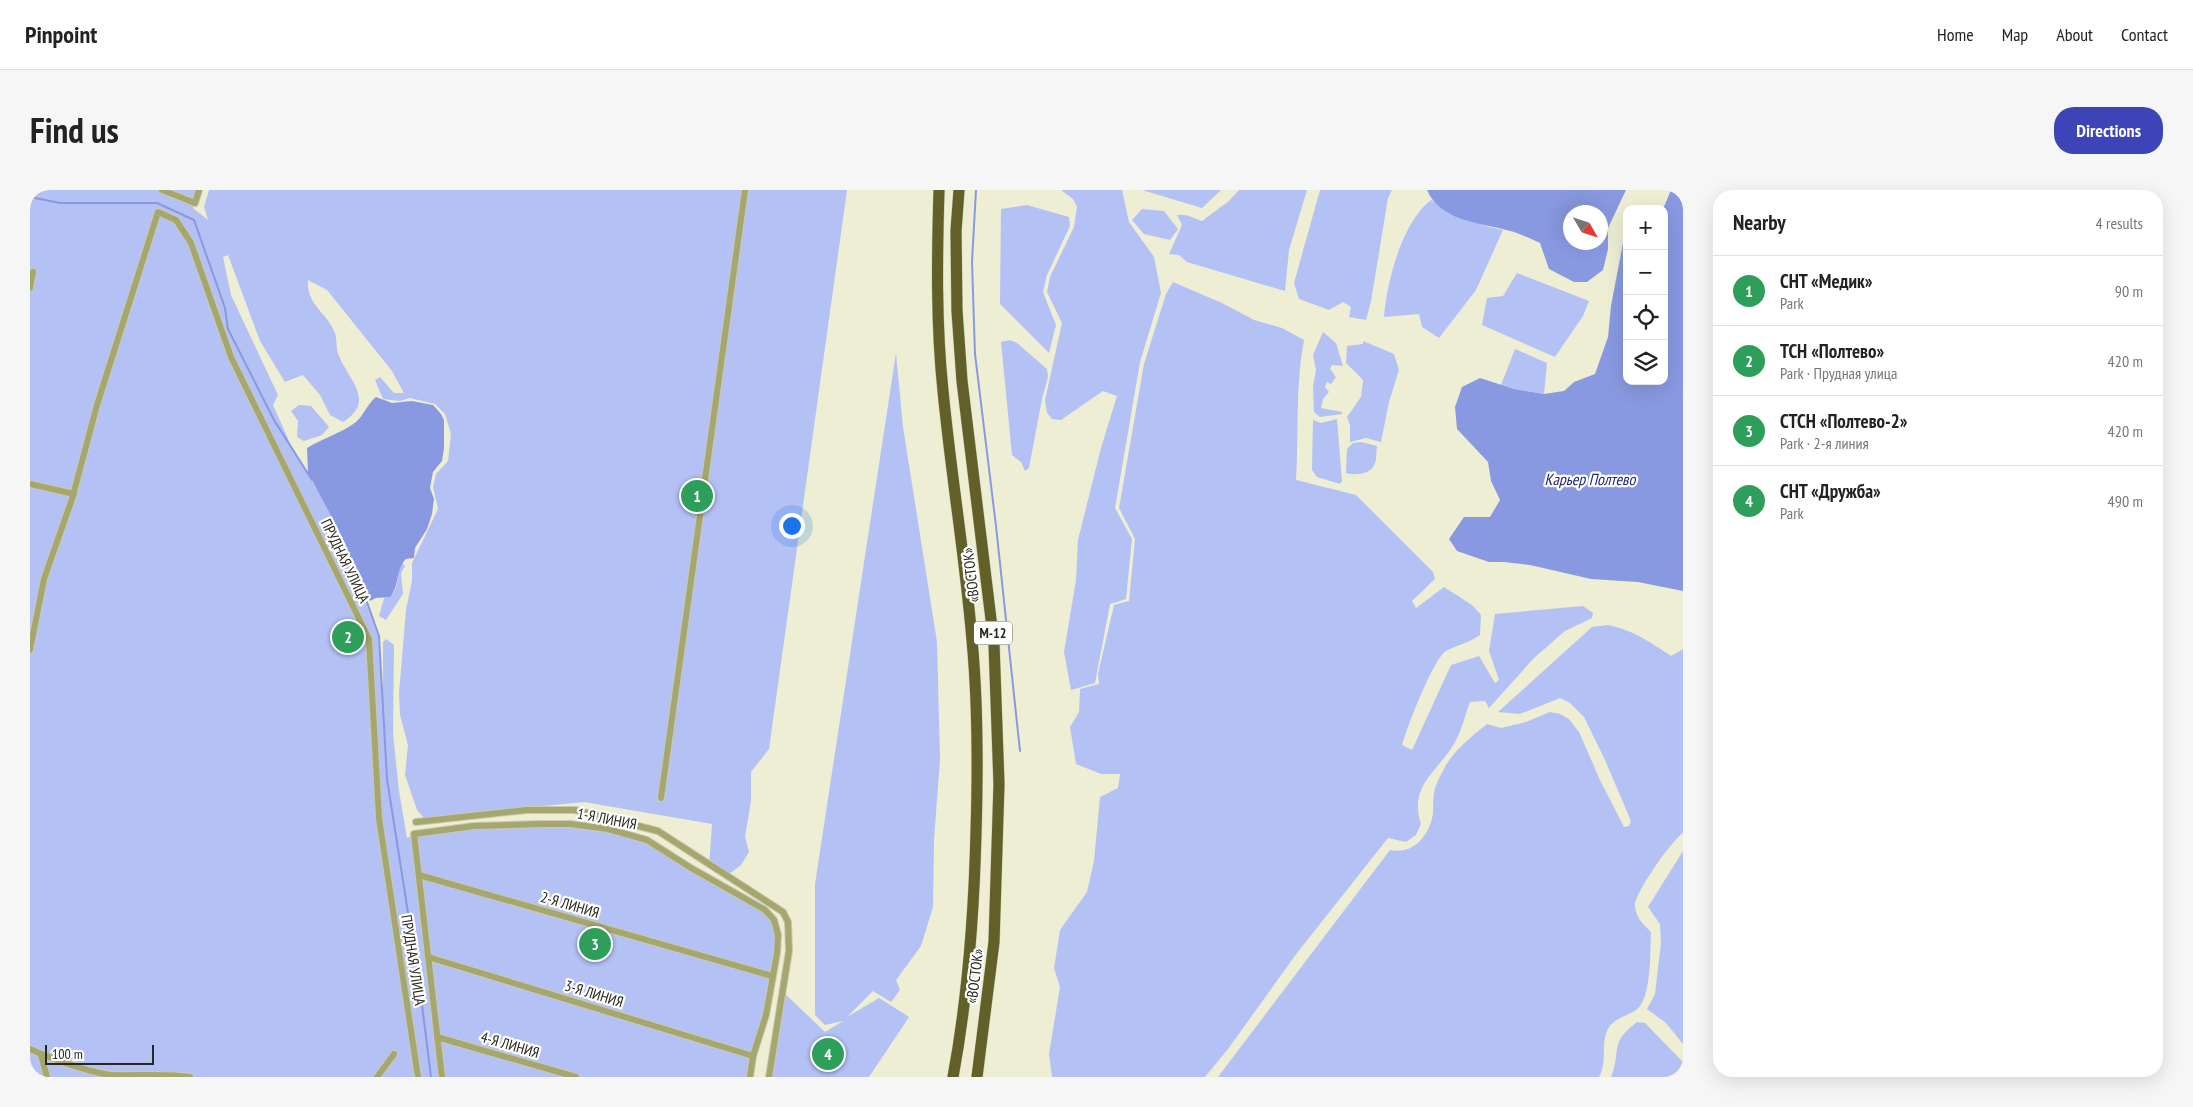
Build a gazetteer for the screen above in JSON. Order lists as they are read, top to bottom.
{
  "streets": {
    "highway": ["«ВОСТОК»", "М-12"],
    "street": [
      "ПРУДНАЯ УЛИЦА",
      "1-Я ЛИНИЯ",
      "2-Я ЛИНИЯ",
      "3-Я ЛИНИЯ",
      "4-Я ЛИНИЯ"
    ]
  },
  "crossings": [
    ["1-Я ЛИНИЯ", "2-Я ЛИНИЯ"],
    ["1-Я ЛИНИЯ", "3-Я ЛИНИЯ"]
  ],
  "water": ["Карьер Полтево"],
  "scale_bar": "100 m",
  "north": "bottom right",
  "page": {
    "header": "Pinpoint",
    "nav": [
      "Home",
      "Map",
      "About",
      "Contact"
    ],
    "title": "Find us",
    "buttons": "Directions",
    "heading": ["Nearby", "4 results"],
    "map_buttons": ["+", "−"],
    "list": [
      {
        "mark": "1",
        "name": "СНТ «Медик»",
        "note": "Park",
        "value": "90 m"
      },
      {
        "mark": "2",
        "name": "ТСН «Полтево»",
        "note": "Park · Прудная улица",
        "value": "420 m"
      },
      {
        "mark": "3",
        "name": "СТСН «Полтево-2»",
        "note": "Park · 2-я линия",
        "value": "420 m"
      },
      {
        "mark": "4",
        "name": "СНТ «Дружба»",
        "note": "Park",
        "value": "490 m"
      }
    ],
    "pins": [
      "1",
      "2",
      "3",
      "4"
    ],
    "scale": "100 m"
  }
}
